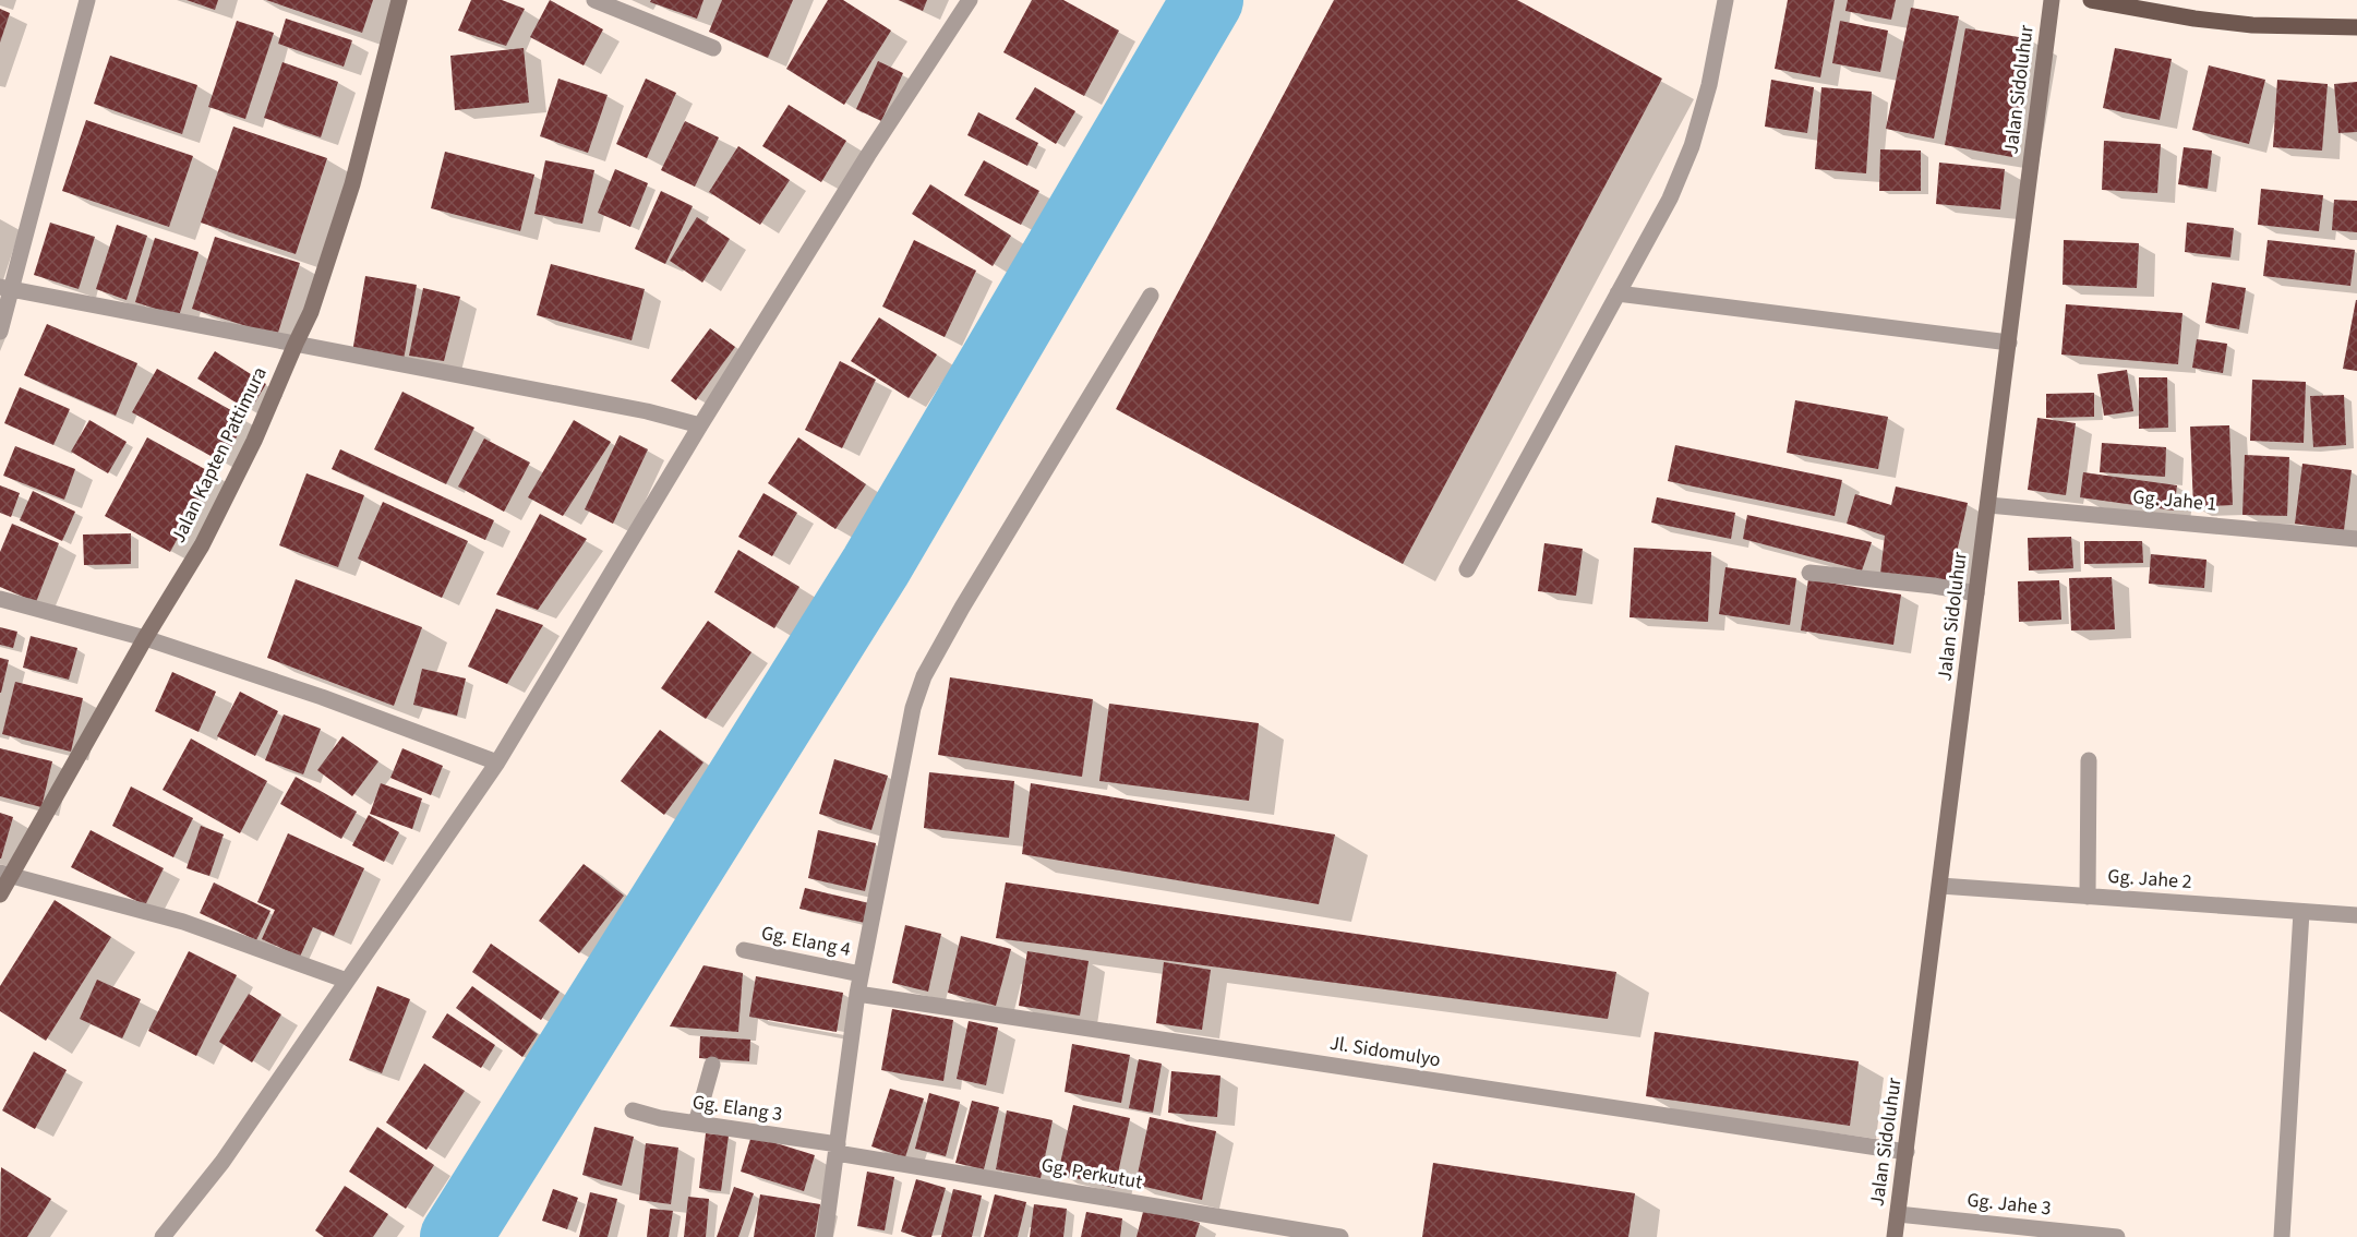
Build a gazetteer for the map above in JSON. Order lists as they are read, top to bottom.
{
  "streets": {
    "main road": ["Jalan Sidoluhur", "Jalan Kapten Pattimura"],
    "street": [
      "Gg. Jahe 1",
      "Gg. Jahe 2",
      "Gg. Elang 4",
      "Jl. Sidomulyo",
      "Gg. Elang 3",
      "Gg. Perkutut",
      "Gg. Jahe 3"
    ]
  },
  "crossings": [
    ["Jalan Sidoluhur", "Gg. Jahe 1"],
    ["Jalan Sidoluhur", "Gg. Jahe 2"],
    ["Jalan Sidoluhur", "Jl. Sidomulyo"],
    ["Jalan Sidoluhur", "Gg. Jahe 3"],
    ["Gg. Elang 3", "Gg. Perkutut"]
  ]
}
